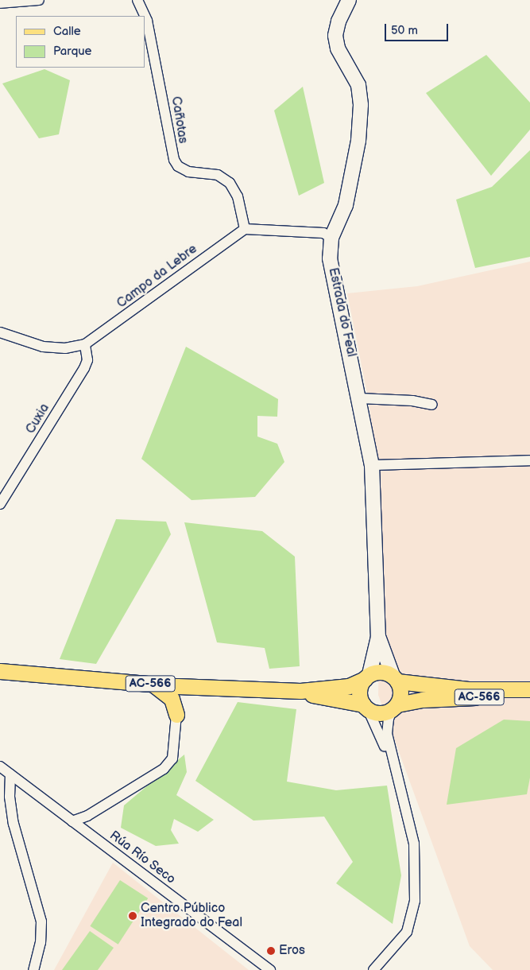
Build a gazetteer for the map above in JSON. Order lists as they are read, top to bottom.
{
  "streets": {
    "main road": ["Estrada do Feal", "AC-566"],
    "street": [
      "Cañotas",
      "Campo da Lebre",
      "Cuxia",
      "Rúa Río Seco"
    ]
  },
  "crossings": [
    ["Cañotas", "Campo da Lebre"],
    ["Campo da Lebre", "Cuxia"],
    ["Estrada do Feal", "AC-566"]
  ],
  "places": ["Centro Público Integrado do Feal", "Eros"],
  "legend": ["Calle", "Parque"],
  "scale_bar": "50 m"
}
